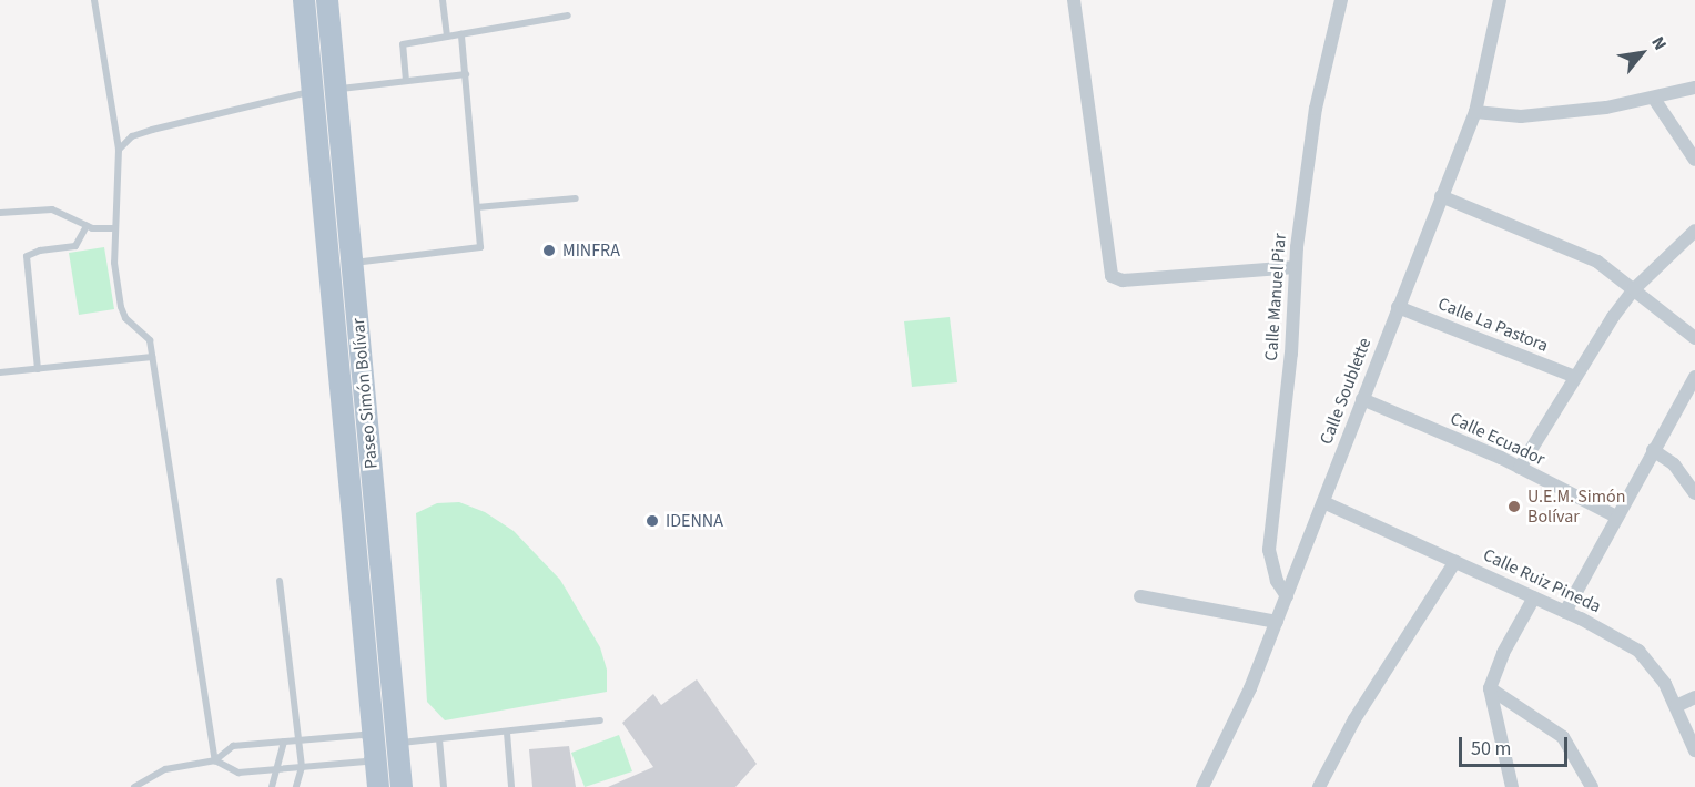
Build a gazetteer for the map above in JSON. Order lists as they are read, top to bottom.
{
  "streets": {
    "main road": ["Paseo Simón Bolívar"],
    "street": [
      "Calle Manuel Piar",
      "Calle La Pastora",
      "Calle Soublette",
      "Calle Ecuador",
      "Calle Ruiz Pineda"
    ]
  },
  "crossings": [
    ["Calle Manuel Piar", "Calle Soublette"],
    ["Calle La Pastora", "Calle Soublette"],
    ["Calle Soublette", "Calle Ecuador"],
    ["Calle Soublette", "Calle Ruiz Pineda"]
  ],
  "places": ["MINFRA", "U.E.M. Simón Bolívar", "IDENNA"],
  "scale_bar": "50 m",
  "north": "top right"
}
